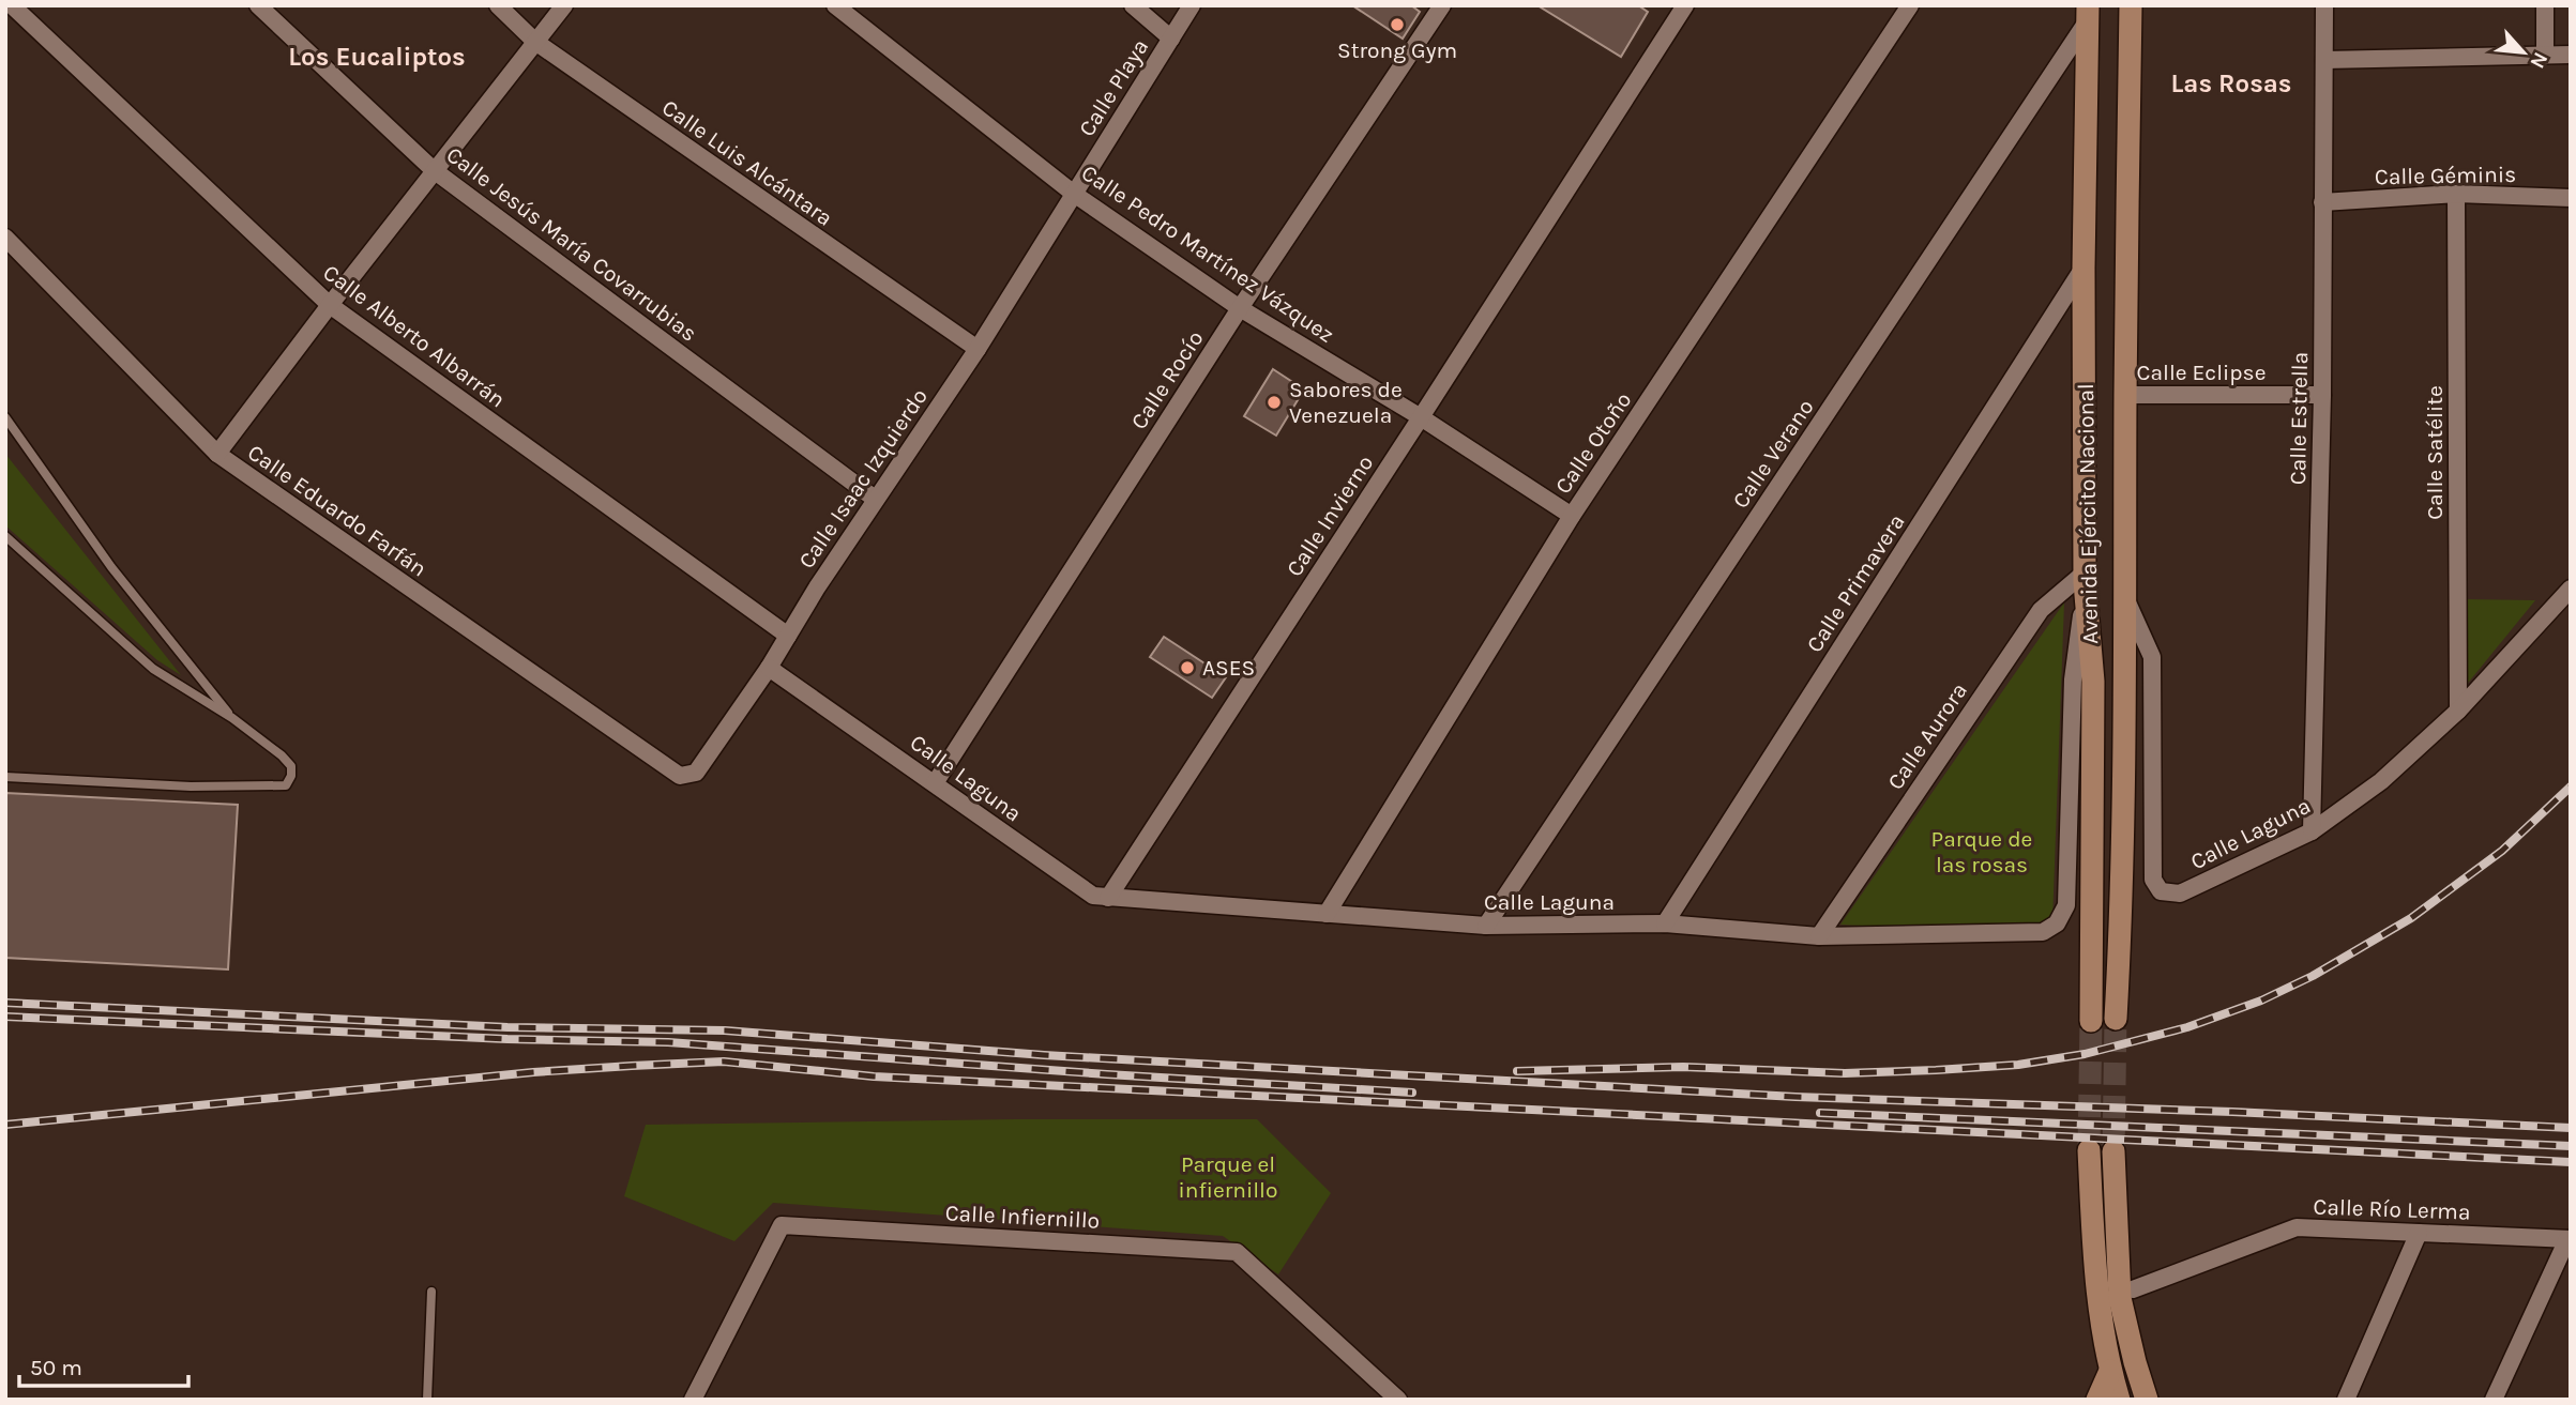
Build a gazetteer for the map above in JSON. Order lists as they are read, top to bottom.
{
  "streets": {
    "main road": ["Avenida Ejército Nacional"],
    "street": [
      "Calle Playa",
      "Calle Luis Alcántara",
      "Calle Géminis",
      "Calle Jesús María Covarrubias",
      "Calle Pedro Martínez Vázquez",
      "Calle Alberto Albarrán",
      "Calle Eclipse",
      "Calle Rocío",
      "Calle Estrella",
      "Calle Otoño",
      "Calle Satélite",
      "Calle Verano",
      "Calle Isaac Izquierdo",
      "Calle Eduardo Farfán",
      "Calle Invierno",
      "Calle Primavera",
      "Calle Aurora",
      "Calle Laguna",
      "Calle Río Lerma",
      "Calle Infiernillo"
    ]
  },
  "crossings": [
    ["Calle Playa", "Calle Pedro Martínez Vázquez"],
    ["Calle Playa", "Calle Isaac Izquierdo"],
    ["Calle Luis Alcántara", "Calle Isaac Izquierdo"],
    ["Calle Géminis", "Calle Estrella"],
    ["Calle Géminis", "Calle Satélite"],
    ["Calle Jesús María Covarrubias", "Calle Isaac Izquierdo"],
    ["Calle Pedro Martínez Vázquez", "Calle Rocío"],
    ["Calle Pedro Martínez Vázquez", "Calle Otoño"],
    ["Calle Pedro Martínez Vázquez", "Calle Isaac Izquierdo"],
    ["Calle Pedro Martínez Vázquez", "Calle Invierno"],
    ["Calle Alberto Albarrán", "Calle Isaac Izquierdo"],
    ["Calle Eclipse", "Calle Estrella"],
    ["Calle Eclipse", "Avenida Ejército Nacional"],
    ["Calle Rocío", "Calle Laguna"],
    ["Calle Estrella", "Calle Laguna"],
    ["Calle Otoño", "Calle Laguna"],
    ["Calle Satélite", "Calle Laguna"],
    ["Calle Verano", "Avenida Ejército Nacional"],
    ["Calle Verano", "Calle Laguna"],
    ["Calle Isaac Izquierdo", "Calle Eduardo Farfán"],
    ["Calle Isaac Izquierdo", "Calle Laguna"],
    ["Avenida Ejército Nacional", "Calle Primavera"],
    ["Avenida Ejército Nacional", "Calle Aurora"],
    ["Avenida Ejército Nacional", "Calle Laguna"],
    ["Calle Invierno", "Calle Laguna"],
    ["Calle Primavera", "Calle Laguna"],
    ["Calle Aurora", "Calle Laguna"]
  ],
  "districts": ["Los Eucaliptos", "Las Rosas"],
  "parks": ["Parque de las rosas", "Parque el infiernillo"],
  "places": ["Strong Gym", "Sabores de Venezuela", "ASES"],
  "scale_bar": "50 m",
  "north": "bottom right"
}
